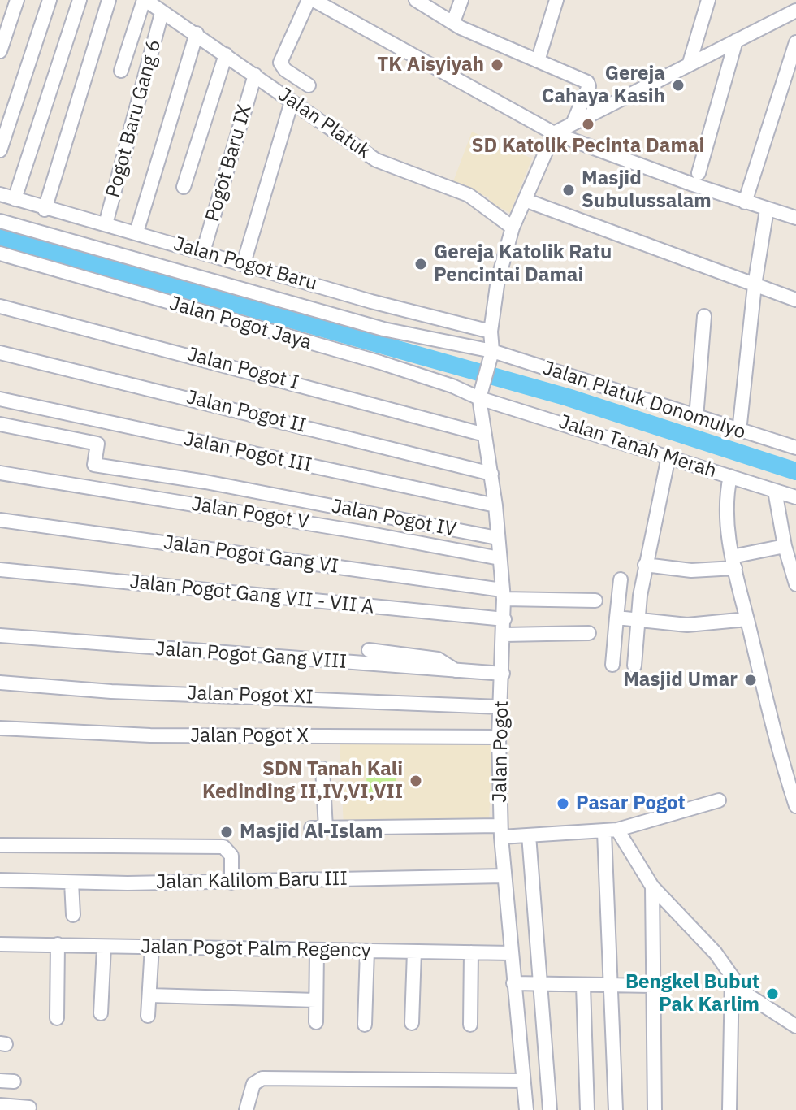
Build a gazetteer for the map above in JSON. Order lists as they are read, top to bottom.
{
  "streets": {
    "street": [
      "Pogot Baru Gang 6",
      "Jalan Platuk",
      "Pogot Baru IX",
      "Jalan Pogot Baru",
      "Jalan Pogot Jaya",
      "Jalan Pogot I",
      "Jalan Platuk Donomulyo",
      "Jalan Pogot II",
      "Jalan Tanah Merah",
      "Jalan Pogot III",
      "Jalan Pogot V",
      "Jalan Pogot IV",
      "Jalan Pogot Gang VI",
      "Jalan Pogot Gang VII - VII A",
      "Jalan Pogot Gang VIII",
      "Jalan Pogot XI",
      "Jalan Pogot X",
      "Jalan Pogot",
      "Jalan Kalilom Baru III",
      "Jalan Pogot Palm Regency"
    ]
  },
  "crossings": [
    ["Pogot Baru Gang 6", "Jalan Platuk"],
    ["Pogot Baru Gang 6", "Jalan Pogot Baru"],
    ["Jalan Platuk", "Pogot Baru IX"],
    ["Pogot Baru IX", "Jalan Pogot Baru"],
    ["Jalan Pogot Jaya", "Jalan Tanah Merah"],
    ["Jalan Pogot Jaya", "Jalan Pogot"],
    ["Jalan Pogot I", "Jalan Pogot"],
    ["Jalan Pogot II", "Jalan Pogot"],
    ["Jalan Tanah Merah", "Jalan Pogot"],
    ["Jalan Pogot III", "Jalan Pogot"],
    ["Jalan Pogot V", "Jalan Pogot"],
    ["Jalan Pogot IV", "Jalan Pogot"],
    ["Jalan Pogot Gang VI", "Jalan Pogot"],
    ["Jalan Pogot Gang VII - VII A", "Jalan Pogot"],
    ["Jalan Pogot Gang VIII", "Jalan Pogot"],
    ["Jalan Pogot XI", "Jalan Pogot"],
    ["Jalan Pogot X", "Jalan Pogot"],
    ["Jalan Pogot", "Jalan Kalilom Baru III"],
    ["Jalan Pogot", "Jalan Pogot Palm Regency"]
  ],
  "places": [
    "TK Aisyiyah",
    "Gereja Cahaya Kasih",
    "SD Katolik Pecinta Damai",
    "Masjid Subulussalam",
    "Gereja Katolik Ratu Pencintai Damai",
    "Masjid Umar",
    "SDN Tanah Kali Kedinding II,IV,VI,VII",
    "Pasar Pogot",
    "Masjid Al-Islam",
    "Bengkel Bubut Pak Karlim"
  ]
}
